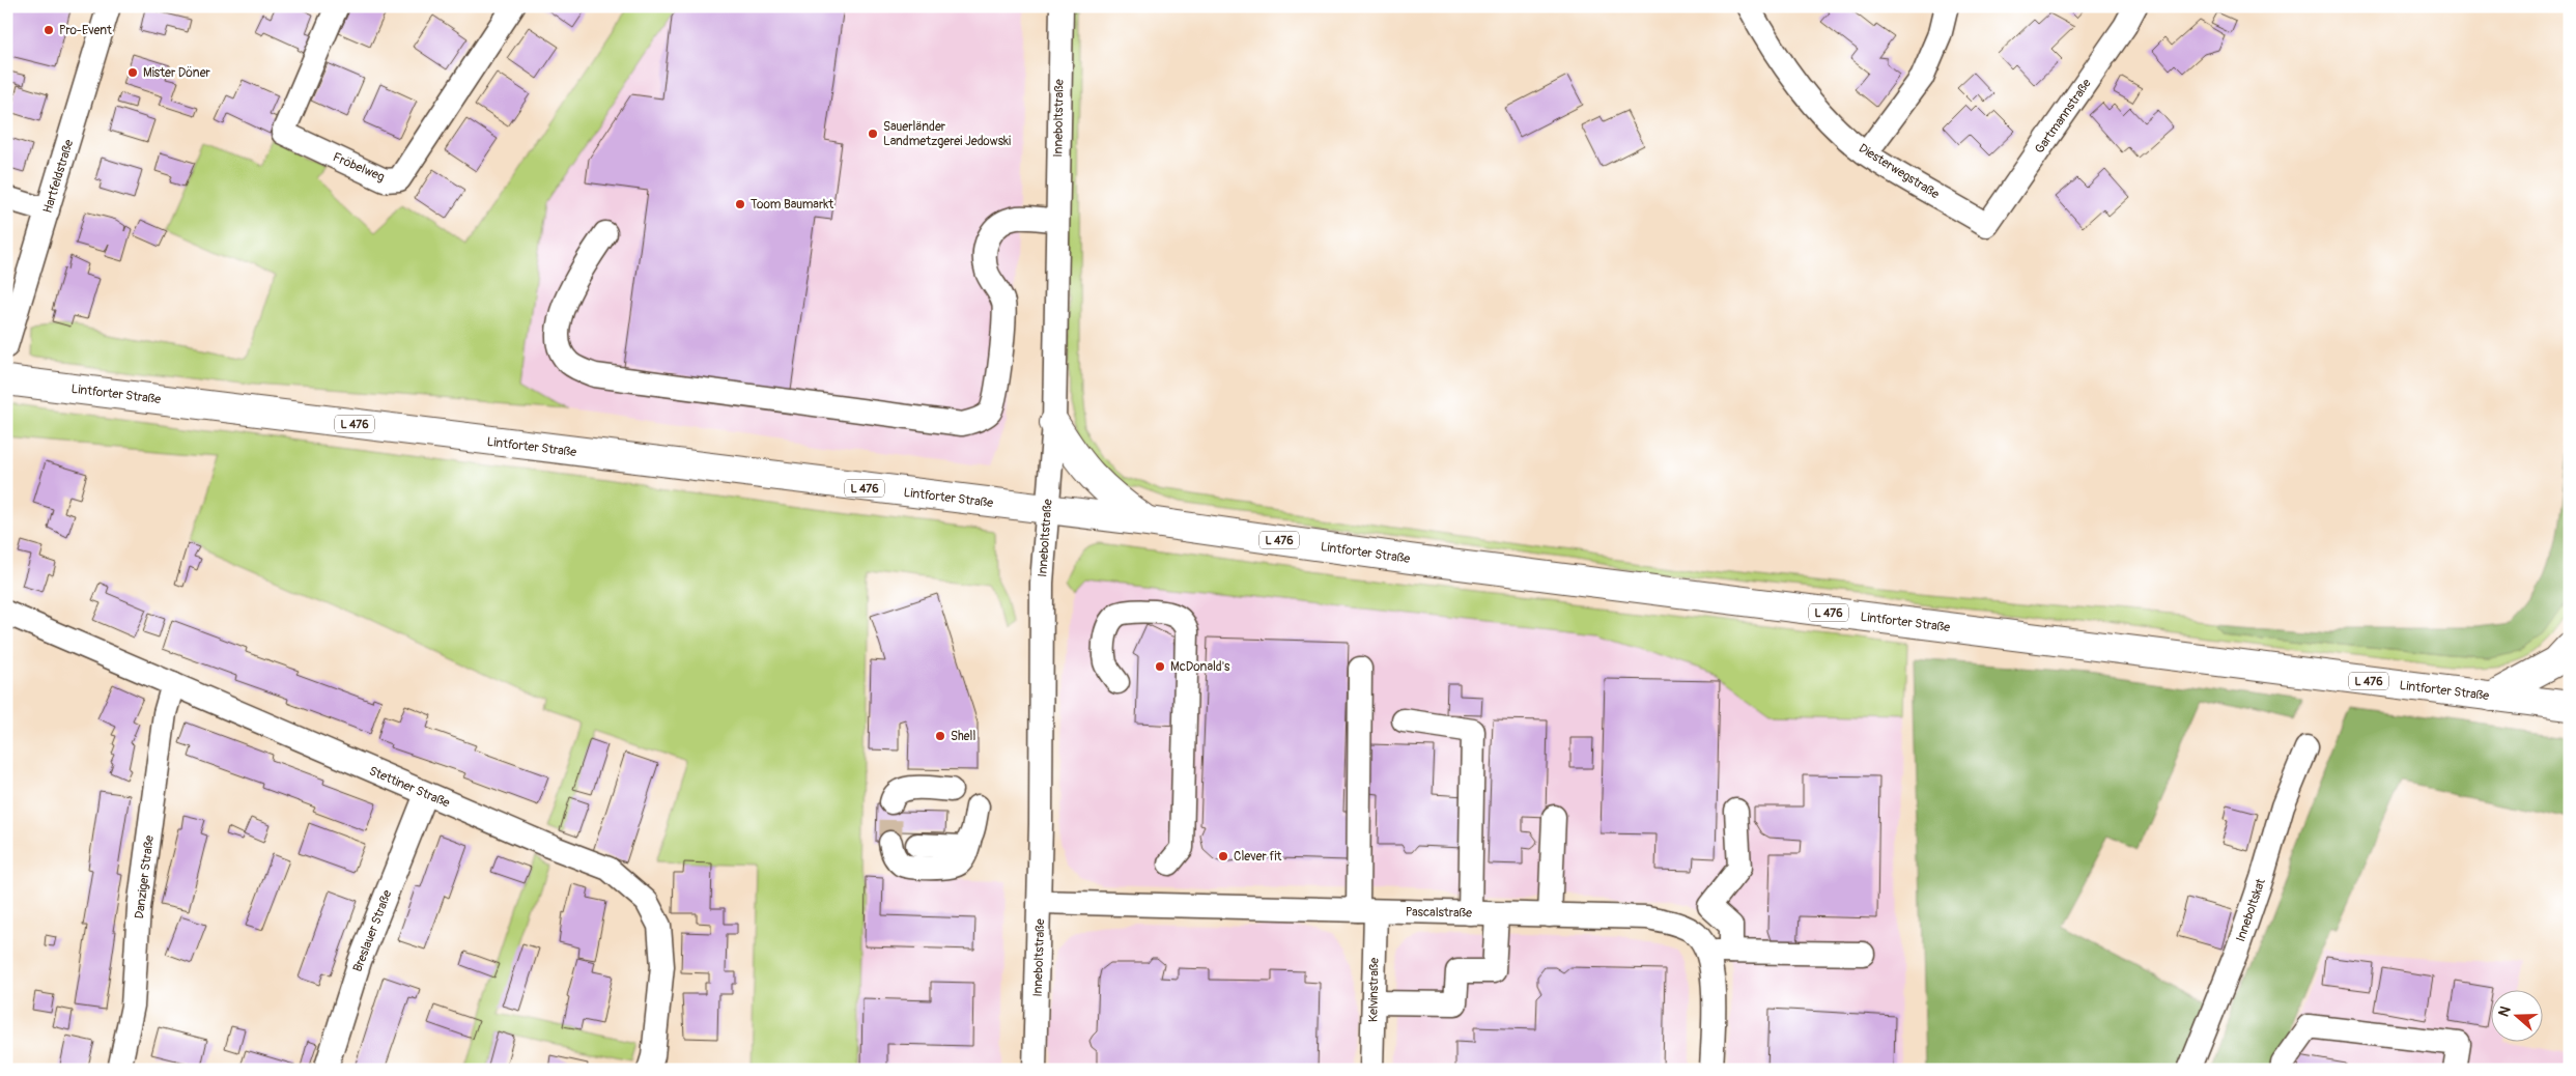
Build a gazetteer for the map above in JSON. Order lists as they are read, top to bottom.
{
  "streets": {
    "main road": ["Lintforter Straße", "L 476"],
    "street": [
      "Gartmannstraße",
      "Inneboltstraße",
      "Fröbelweg",
      "Diesterwegstraße",
      "Hartfeldstraße",
      "Stettiner Straße",
      "Danziger Straße",
      "Inneboltskat",
      "Pascalstraße",
      "Breslauer Straße",
      "Kelvinstraße"
    ]
  },
  "crossings": [
    ["Gartmannstraße", "Diesterwegstraße"],
    ["Inneboltstraße", "Lintforter Straße"],
    ["Inneboltstraße", "Pascalstraße"],
    ["Stettiner Straße", "Danziger Straße"],
    ["Stettiner Straße", "Breslauer Straße"],
    ["Pascalstraße", "Kelvinstraße"]
  ],
  "places": [
    "Pro-Event",
    "Mister Döner",
    "Sauerländer Landmetzgerei Jedowski",
    "Toom Baumarkt",
    "McDonald's",
    "Shell",
    "Clever fit"
  ],
  "north": "left"
}
